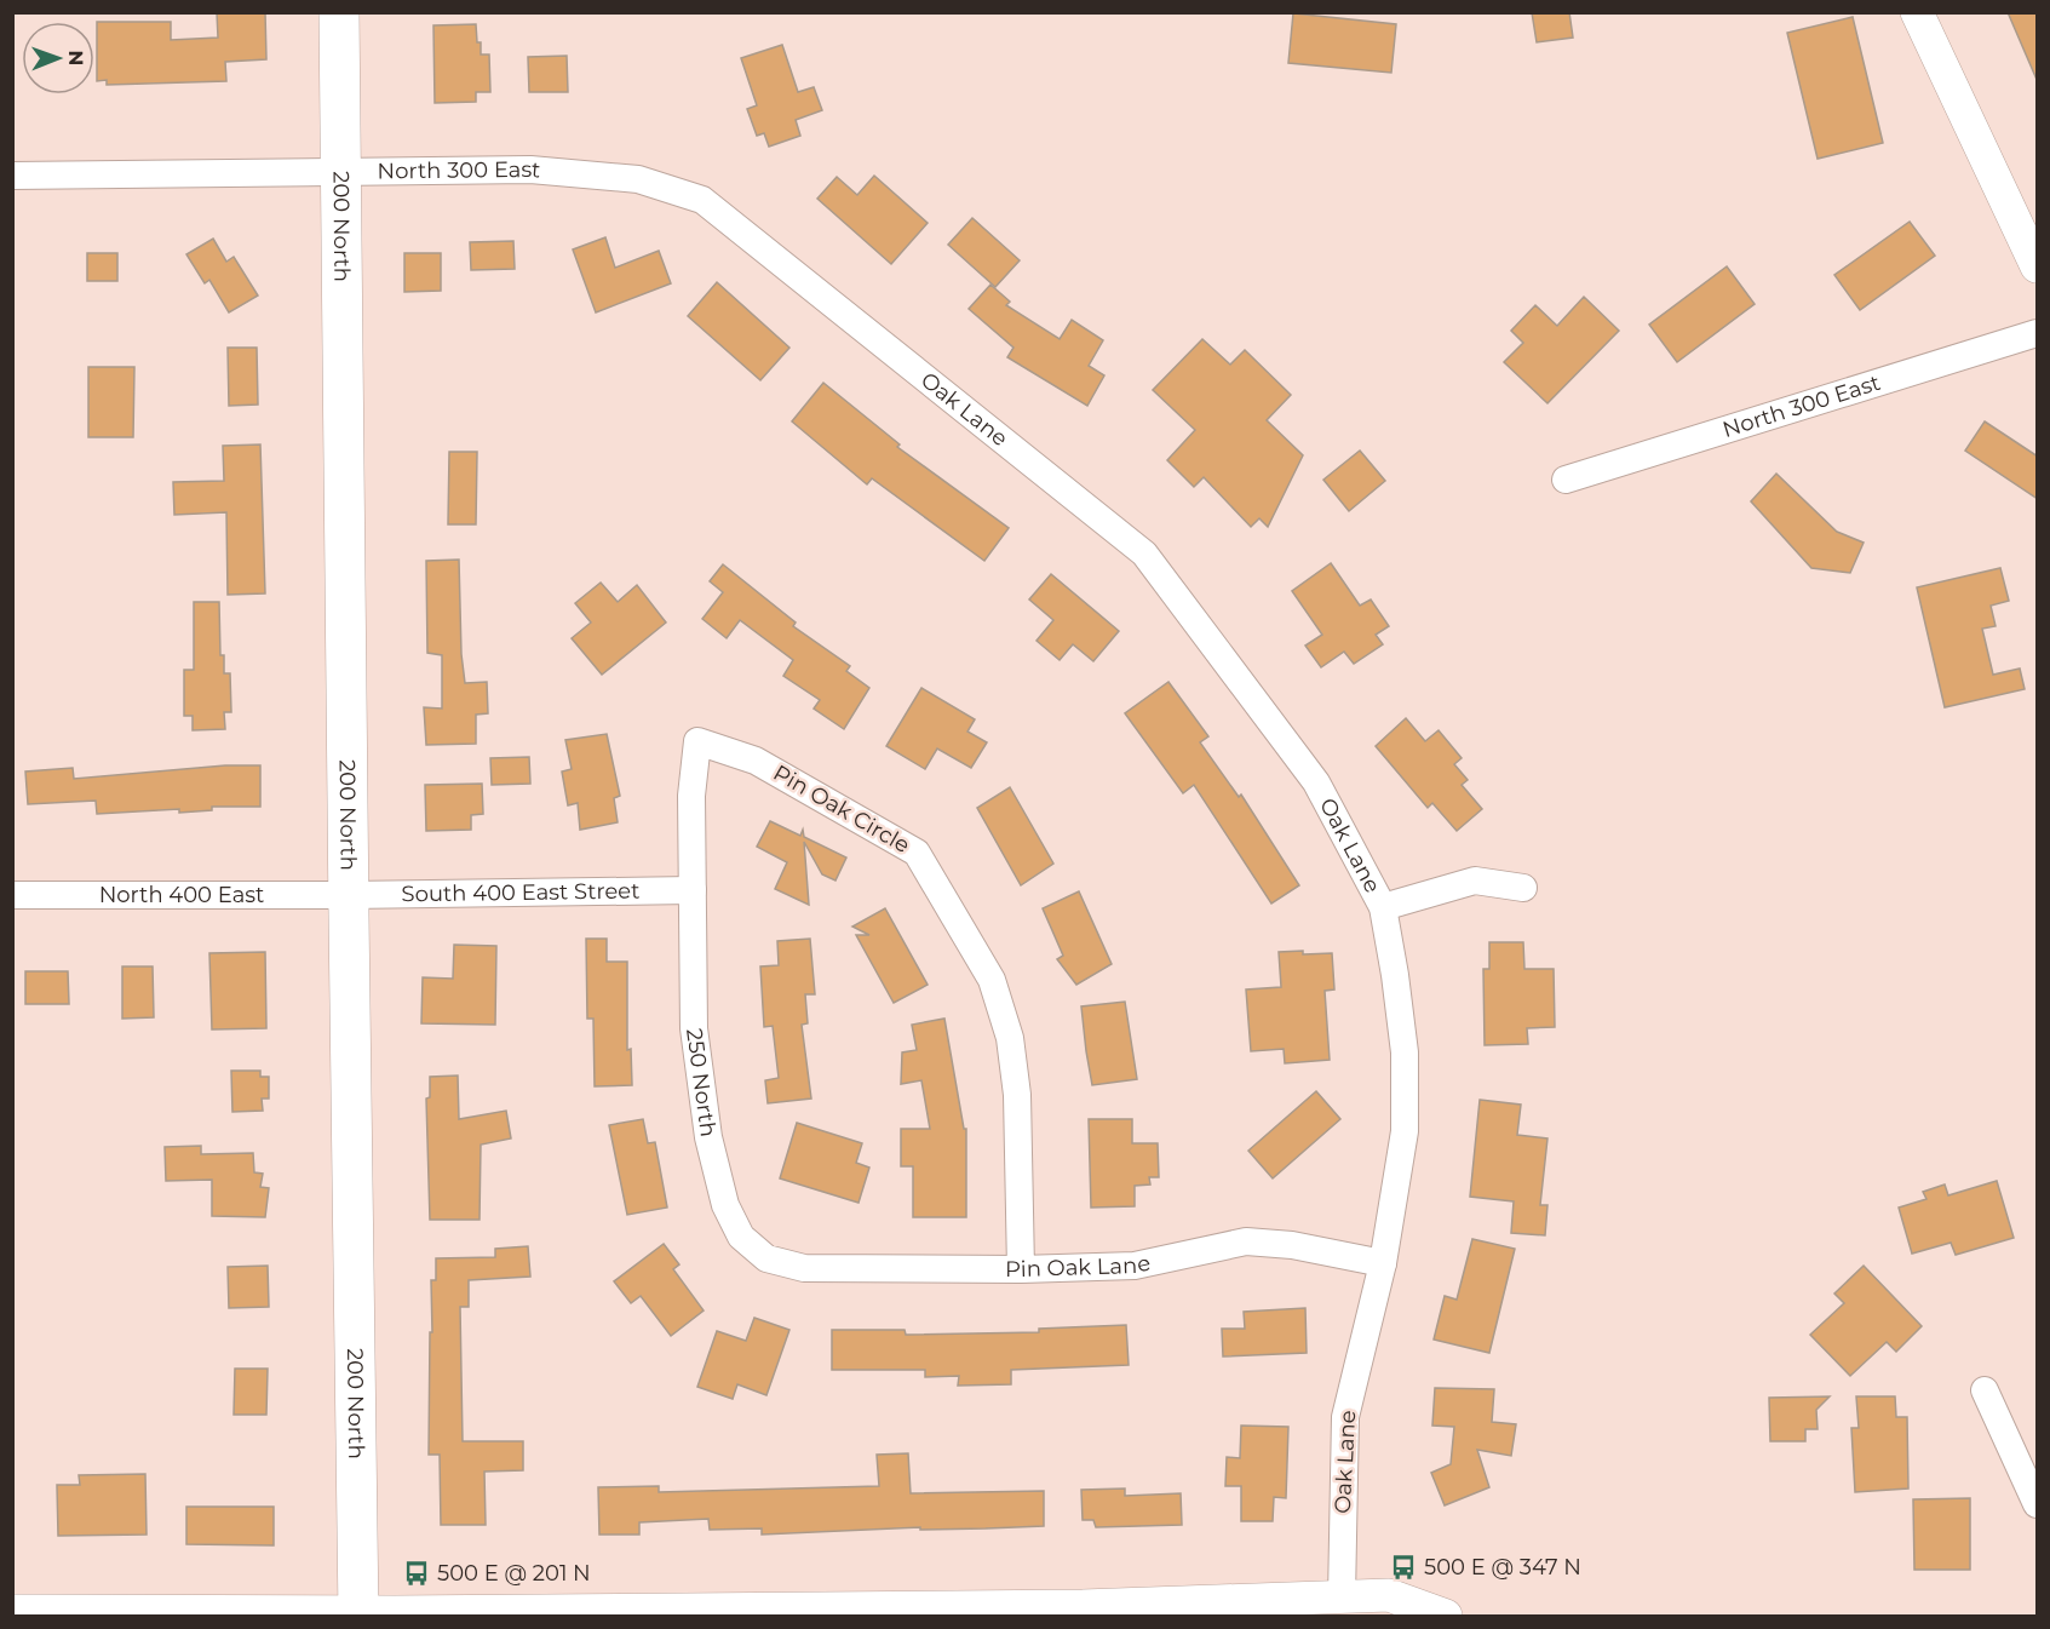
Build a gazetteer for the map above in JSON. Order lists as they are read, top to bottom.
{
  "streets": {
    "main road": ["200 North"],
    "street": [
      "North 300 East",
      "Oak Lane",
      "Pin Oak Circle",
      "South 400 East Street",
      "North 400 East",
      "250 North",
      "Pin Oak Lane"
    ]
  },
  "crossings": [
    ["North 300 East", "200 North"],
    ["North 300 East", "Oak Lane"],
    ["200 North", "South 400 East Street"],
    ["200 North", "North 400 East"],
    ["Oak Lane", "Pin Oak Lane"],
    ["Pin Oak Circle", "South 400 East Street"],
    ["Pin Oak Circle", "250 North"],
    ["Pin Oak Circle", "Pin Oak Lane"],
    ["South 400 East Street", "North 400 East"],
    ["South 400 East Street", "250 North"],
    ["250 North", "Pin Oak Lane"]
  ],
  "places": {
    "bus stop": ["500 E @ 347 N", "500 E @ 201 N"]
  },
  "north": "right"
}
